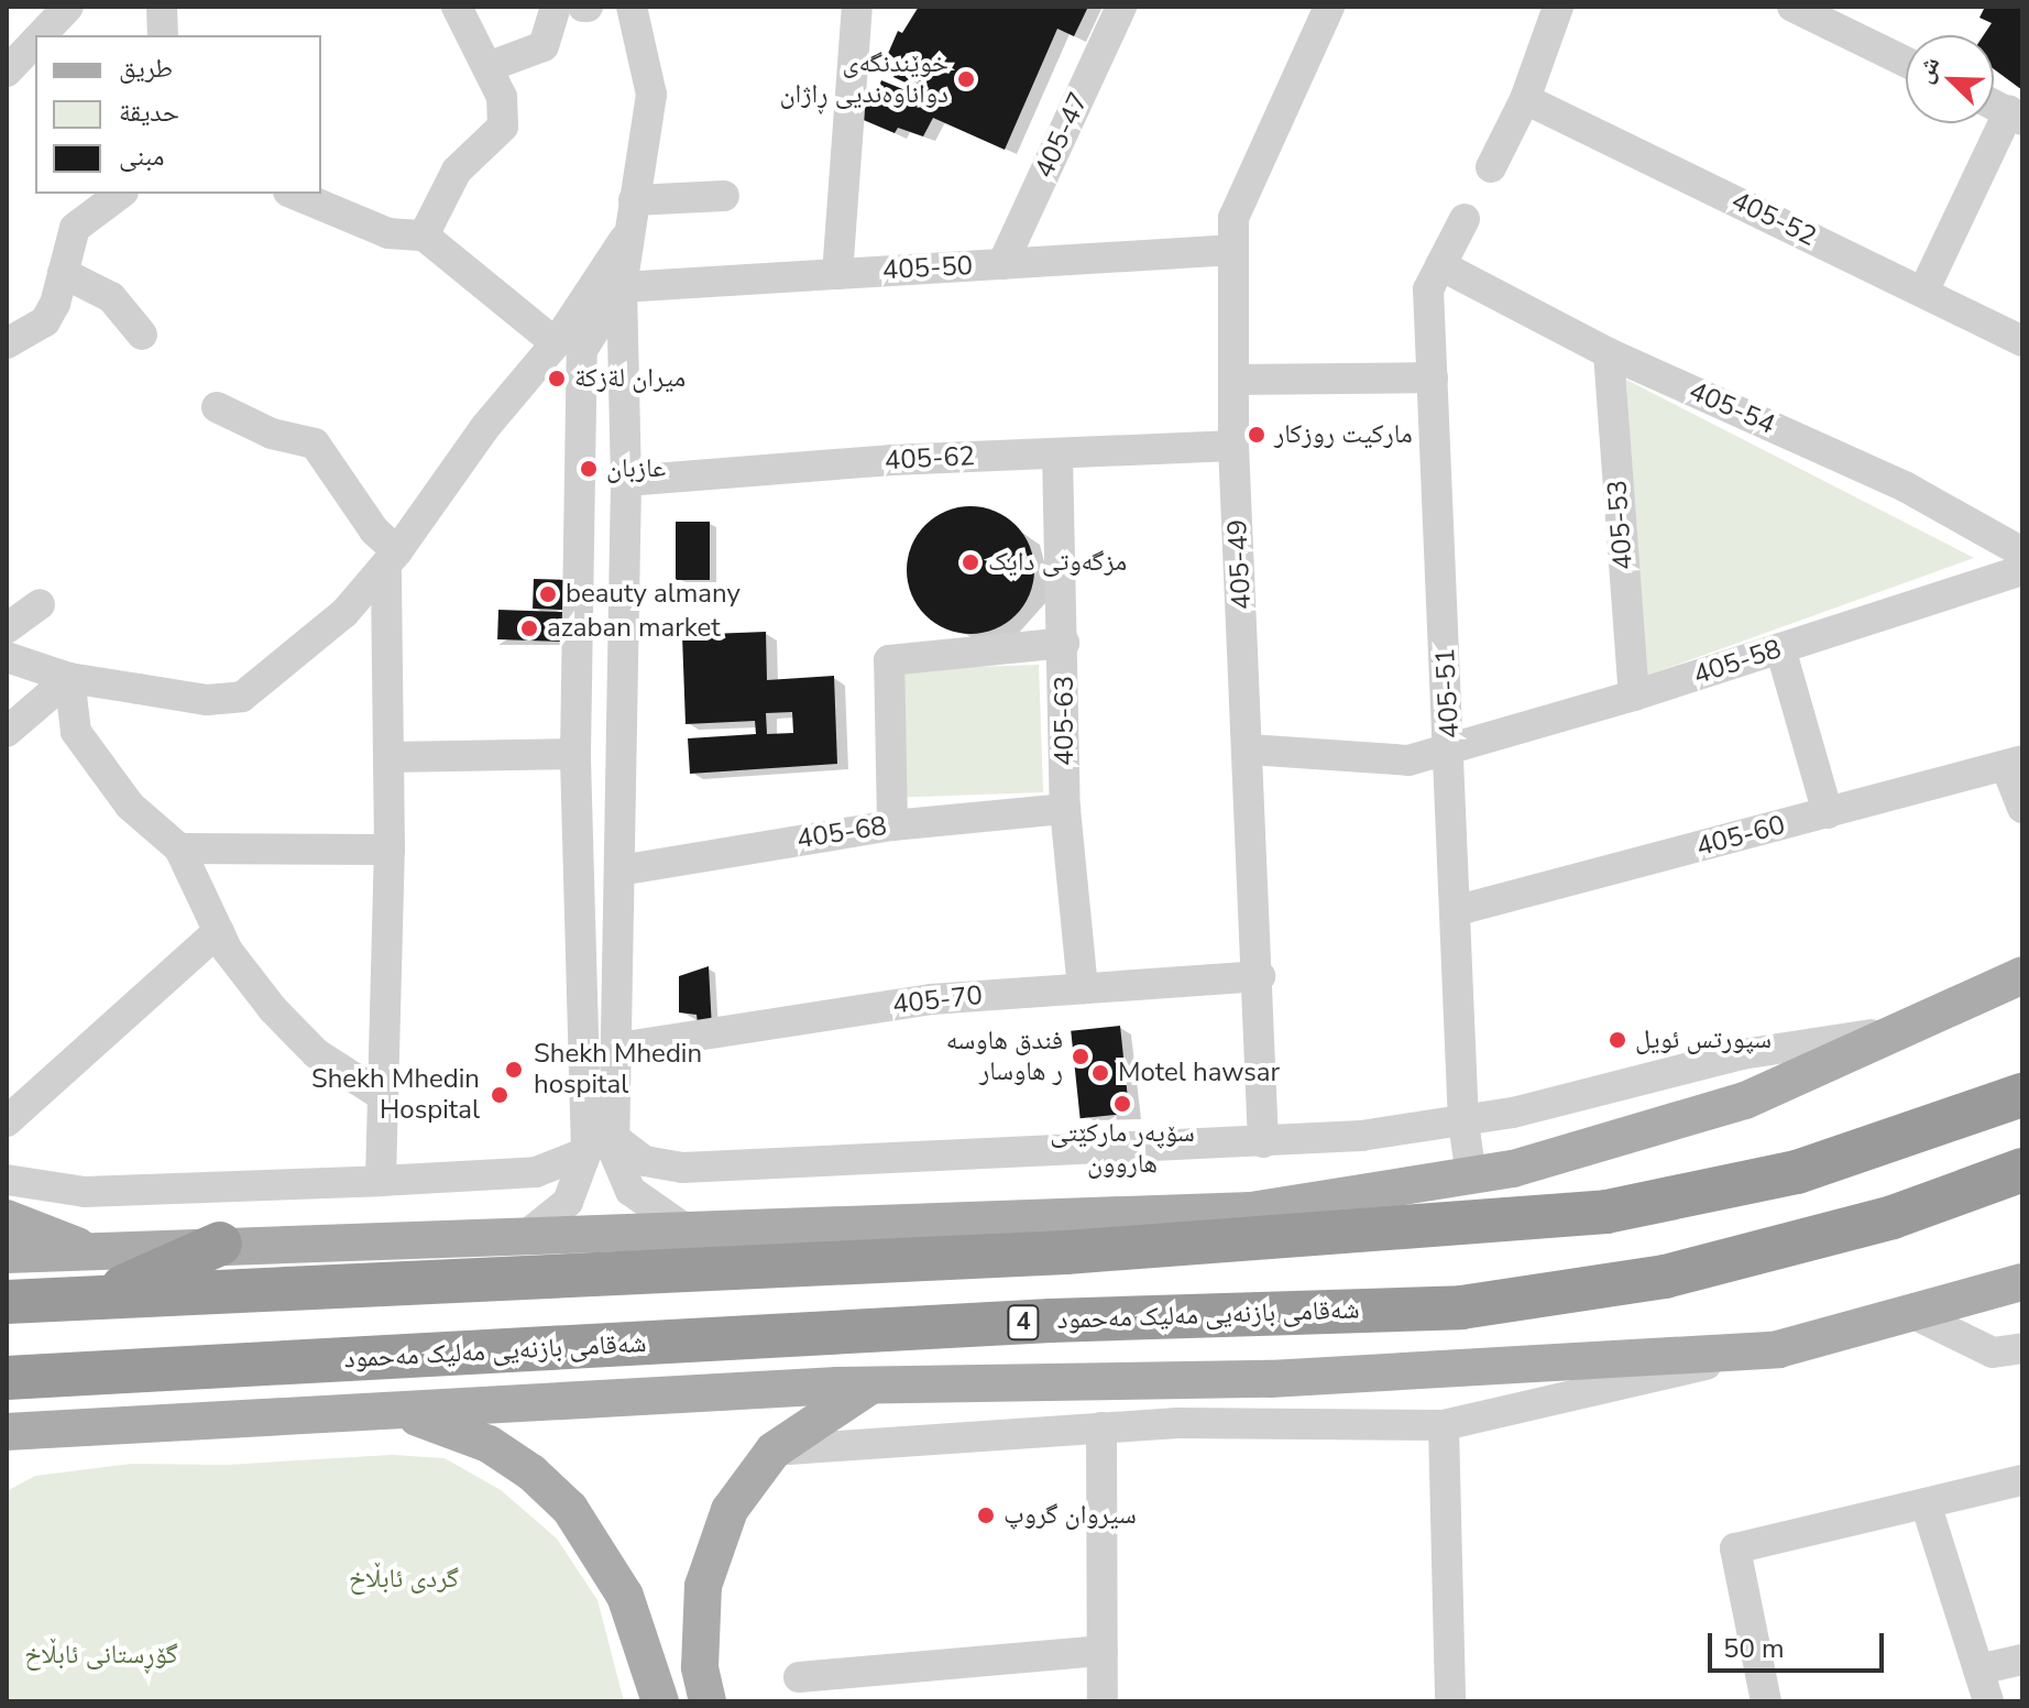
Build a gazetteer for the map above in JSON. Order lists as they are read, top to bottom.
{
  "streets": {
    "highway": ["شەقامی بازنەیی مەلیک مەحمود", "4"],
    "street": [
      "405-47",
      "405-52",
      "405-50",
      "405-54",
      "405-62",
      "405-53",
      "405-49",
      "405-58",
      "405-51",
      "405-63",
      "405-68",
      "405-60",
      "405-70"
    ]
  },
  "crossings": [
    ["405-47", "405-50"],
    ["405-50", "405-49"],
    ["405-54", "405-53"],
    ["405-54", "405-51"],
    ["405-62", "405-49"],
    ["405-62", "405-63"],
    ["405-53", "405-58"],
    ["405-49", "405-58"],
    ["405-49", "405-70"],
    ["405-58", "405-51"],
    ["405-51", "405-60"],
    ["405-63", "405-68"],
    ["405-63", "405-70"]
  ],
  "parks": ["گردی ئابڵاخ", "گۆڕستانی ئابڵاخ"],
  "places": [
    "خوێندنگەی دواناوەندیی ڕاژان",
    "ميران لةزكة",
    "ماركيت روزكار",
    "عازبان",
    "مزگەوتی دایک",
    "beauty almany",
    "azaban market",
    "سپورتس ئويل",
    "فندق هاوسه ر هاوسار",
    "Shekh Mhedin hospital",
    "Motel hawsar",
    "Shekh Mhedin Hospital",
    "سۆپەر ماركێتی هاروون",
    "سیروان گروپ"
  ],
  "legend": ["طريق", "حديقة", "مبنى"],
  "scale_bar": "50 m",
  "north": "top left"
}
